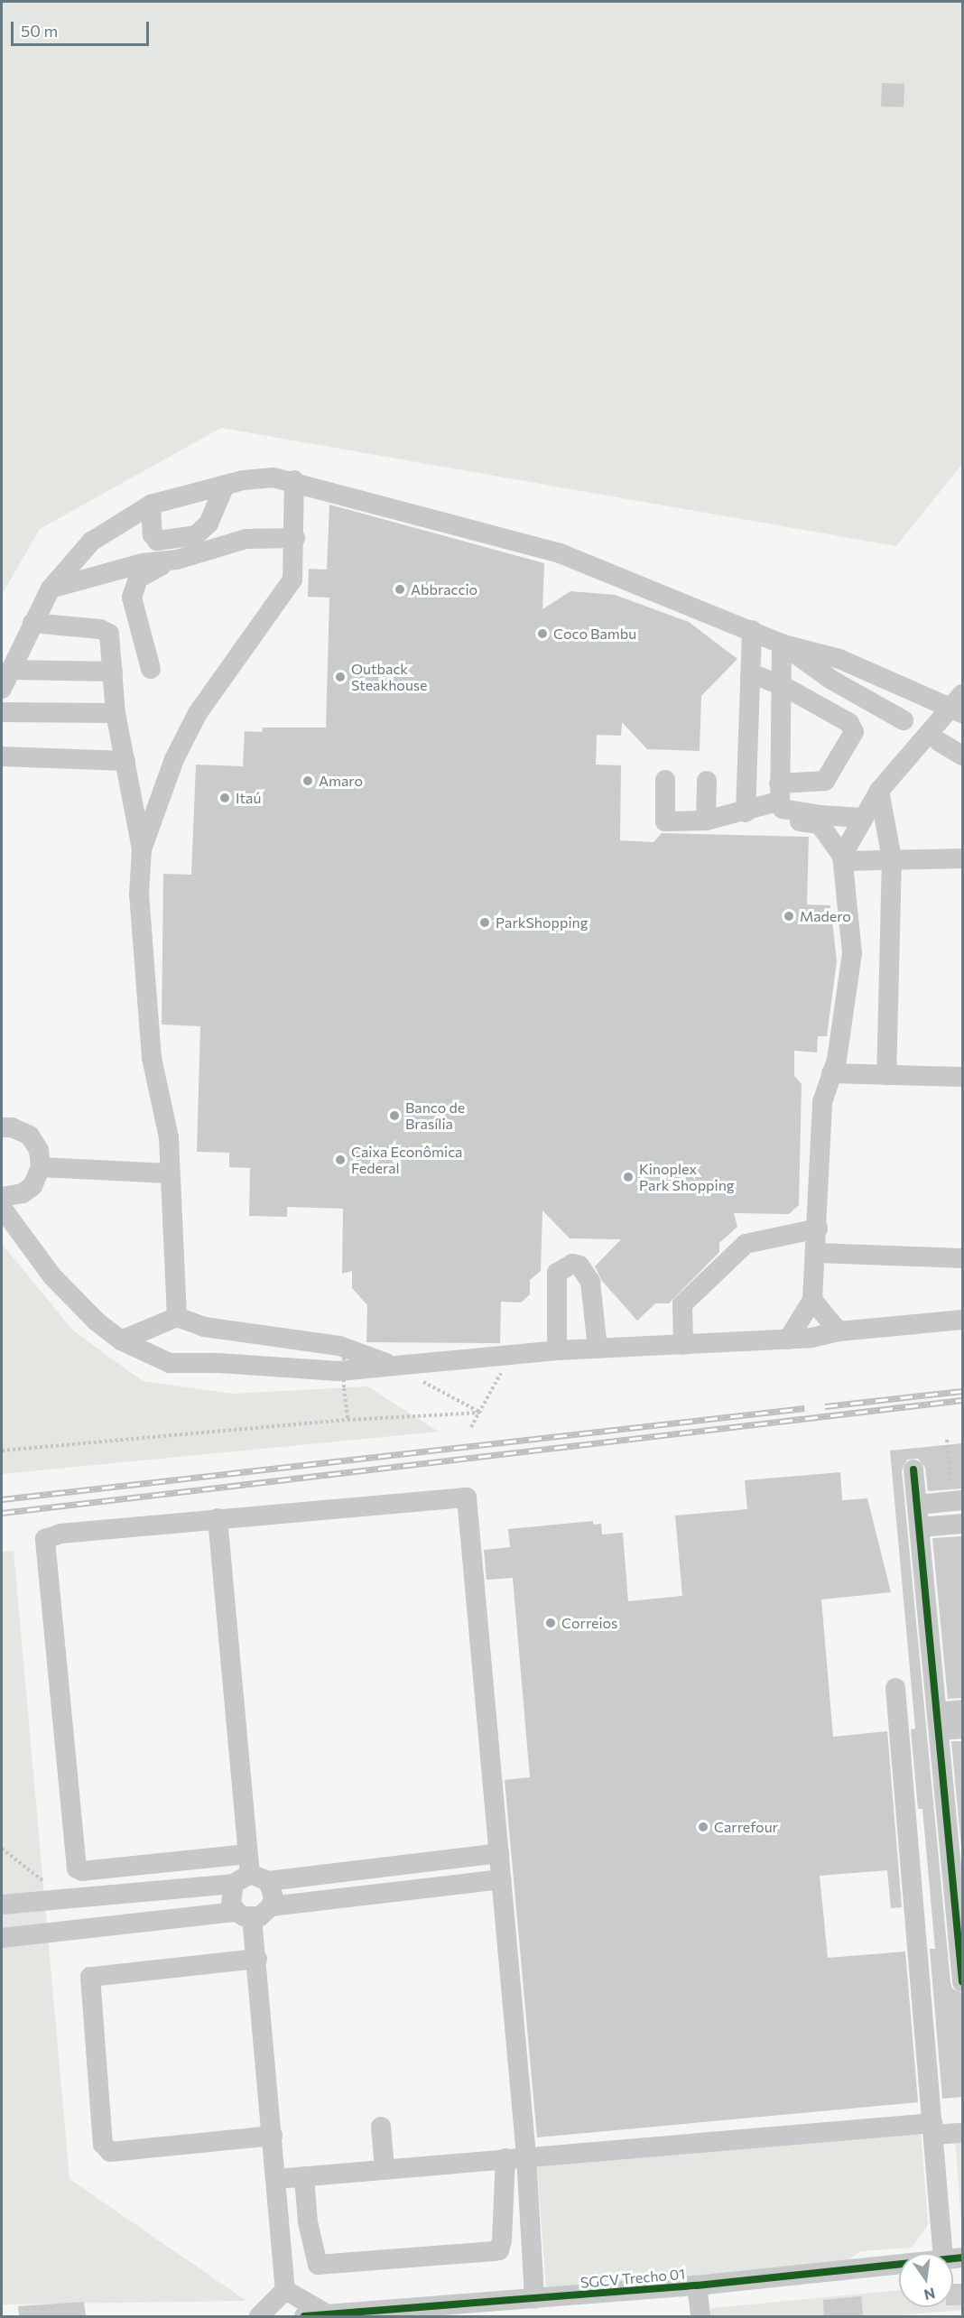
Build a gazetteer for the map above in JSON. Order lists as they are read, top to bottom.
{
  "streets": {
    "street": ["SGCV Trecho 01"]
  },
  "places": [
    "Abbraccio",
    "Coco Bambu",
    "Outback Steakhouse",
    "Amaro",
    "Itaú",
    "Madero",
    "ParkShopping",
    "Banco de Brasília",
    "Caixa Econômica Federal",
    "Kinoplex Park Shopping",
    "Correios",
    "Carrefour"
  ],
  "scale_bar": "50 m",
  "north": "bottom"
}
